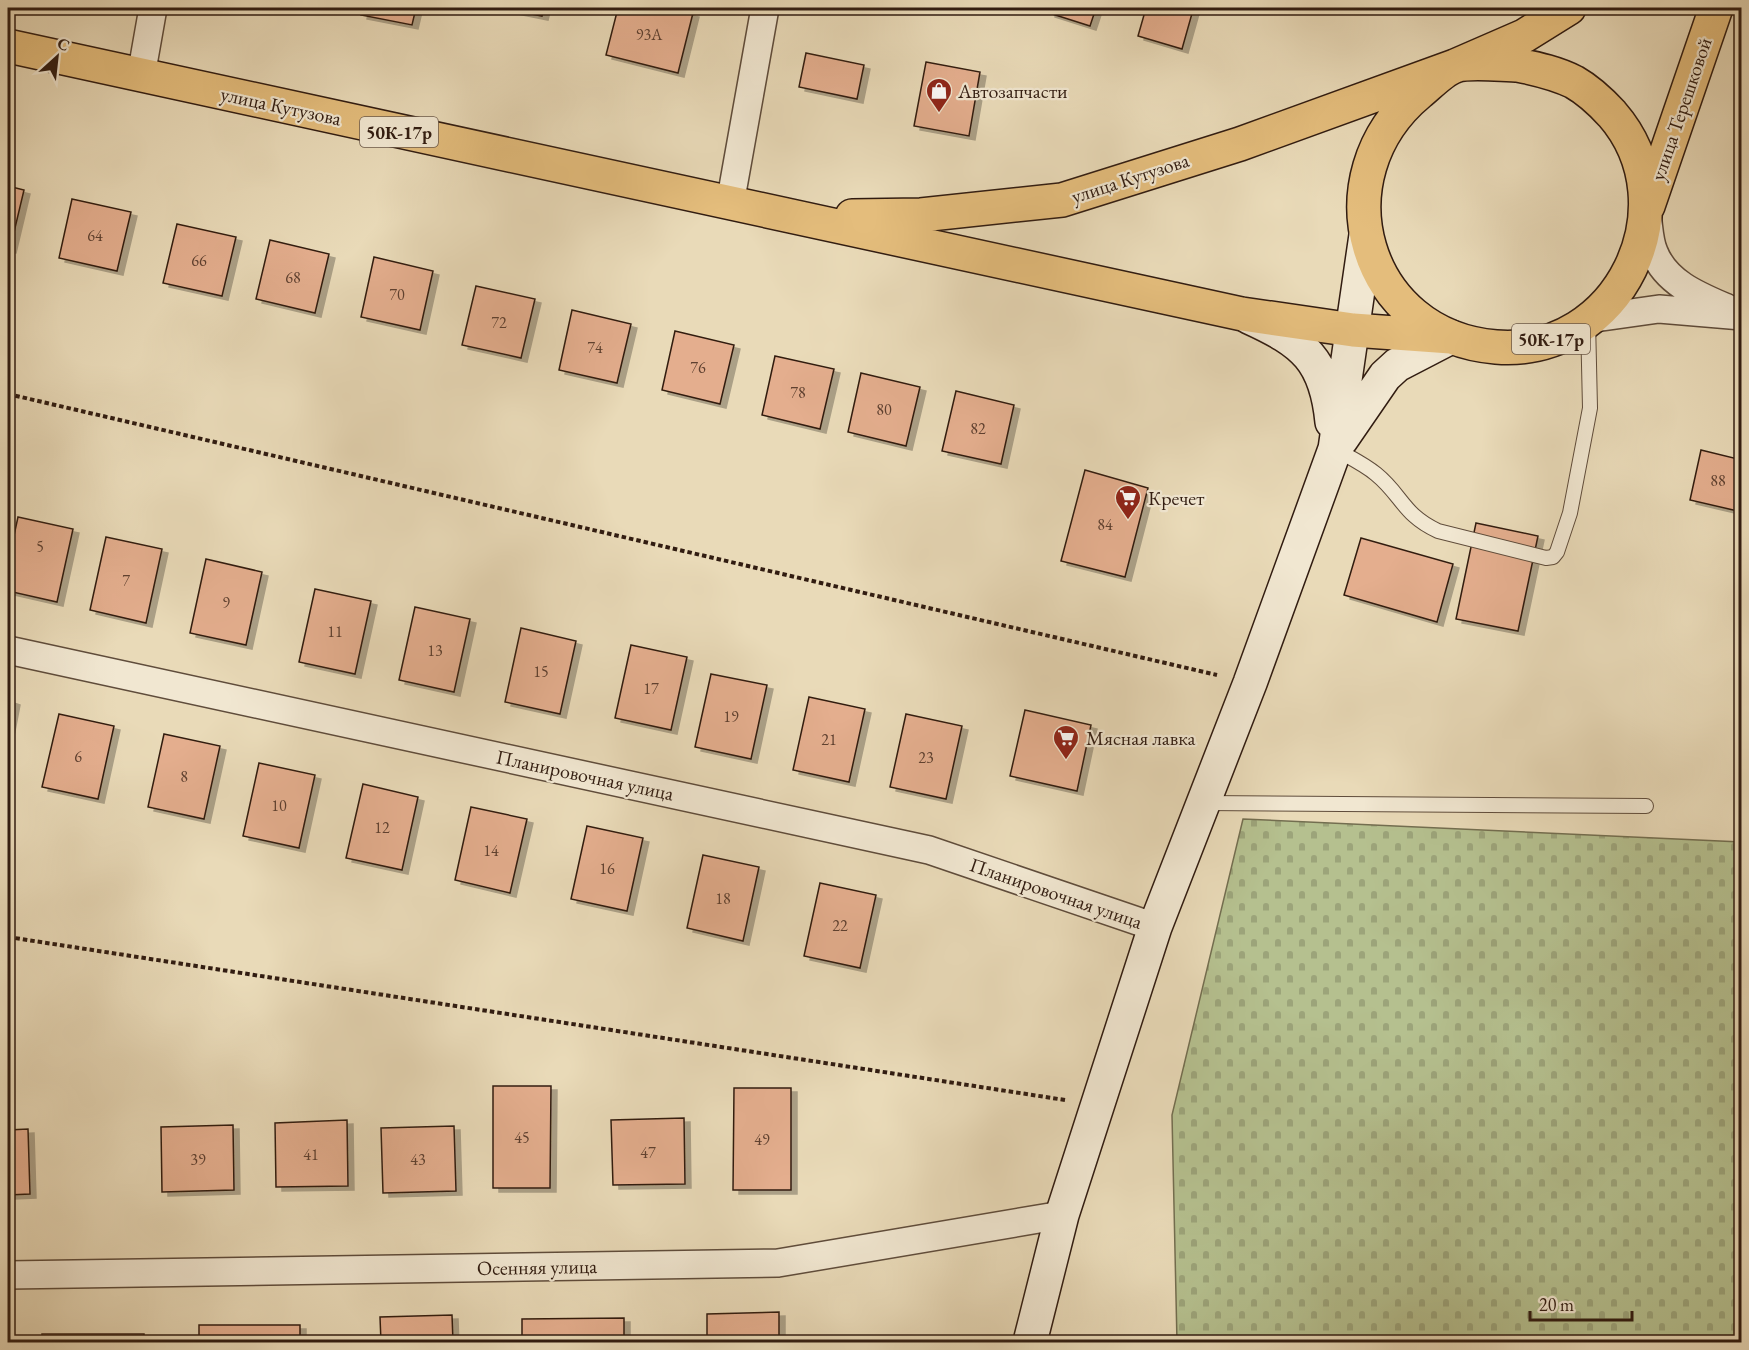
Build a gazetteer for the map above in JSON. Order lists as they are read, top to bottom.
{
  "streets": {
    "main road": ["улица Кутузова", "улица Терешковой", "50К-17р"],
    "street": ["Планировочная улица", "Осенняя улица"]
  },
  "crossings": [
    ["улица Кутузова", "50К-17р"],
    ["улица Терешковой", "50К-17р"]
  ],
  "places": {
    "shop": ["Автозапчасти"],
    "supermarket": ["Кречет", "Мясная лавка"]
  },
  "house_numbers": [
    "93А",
    "64",
    "66",
    "68",
    "70",
    "72",
    "74",
    "76",
    "78",
    "80",
    "82",
    "88",
    "84",
    "5",
    "7",
    "9",
    "11",
    "13",
    "15",
    "17",
    "19",
    "21",
    "6",
    "23",
    "8",
    "10",
    "12",
    "14",
    "16",
    "18",
    "22",
    "45",
    "49",
    "47",
    "41",
    "39",
    "43"
  ],
  "scale_bar": "20 m",
  "north": "top right"
}
